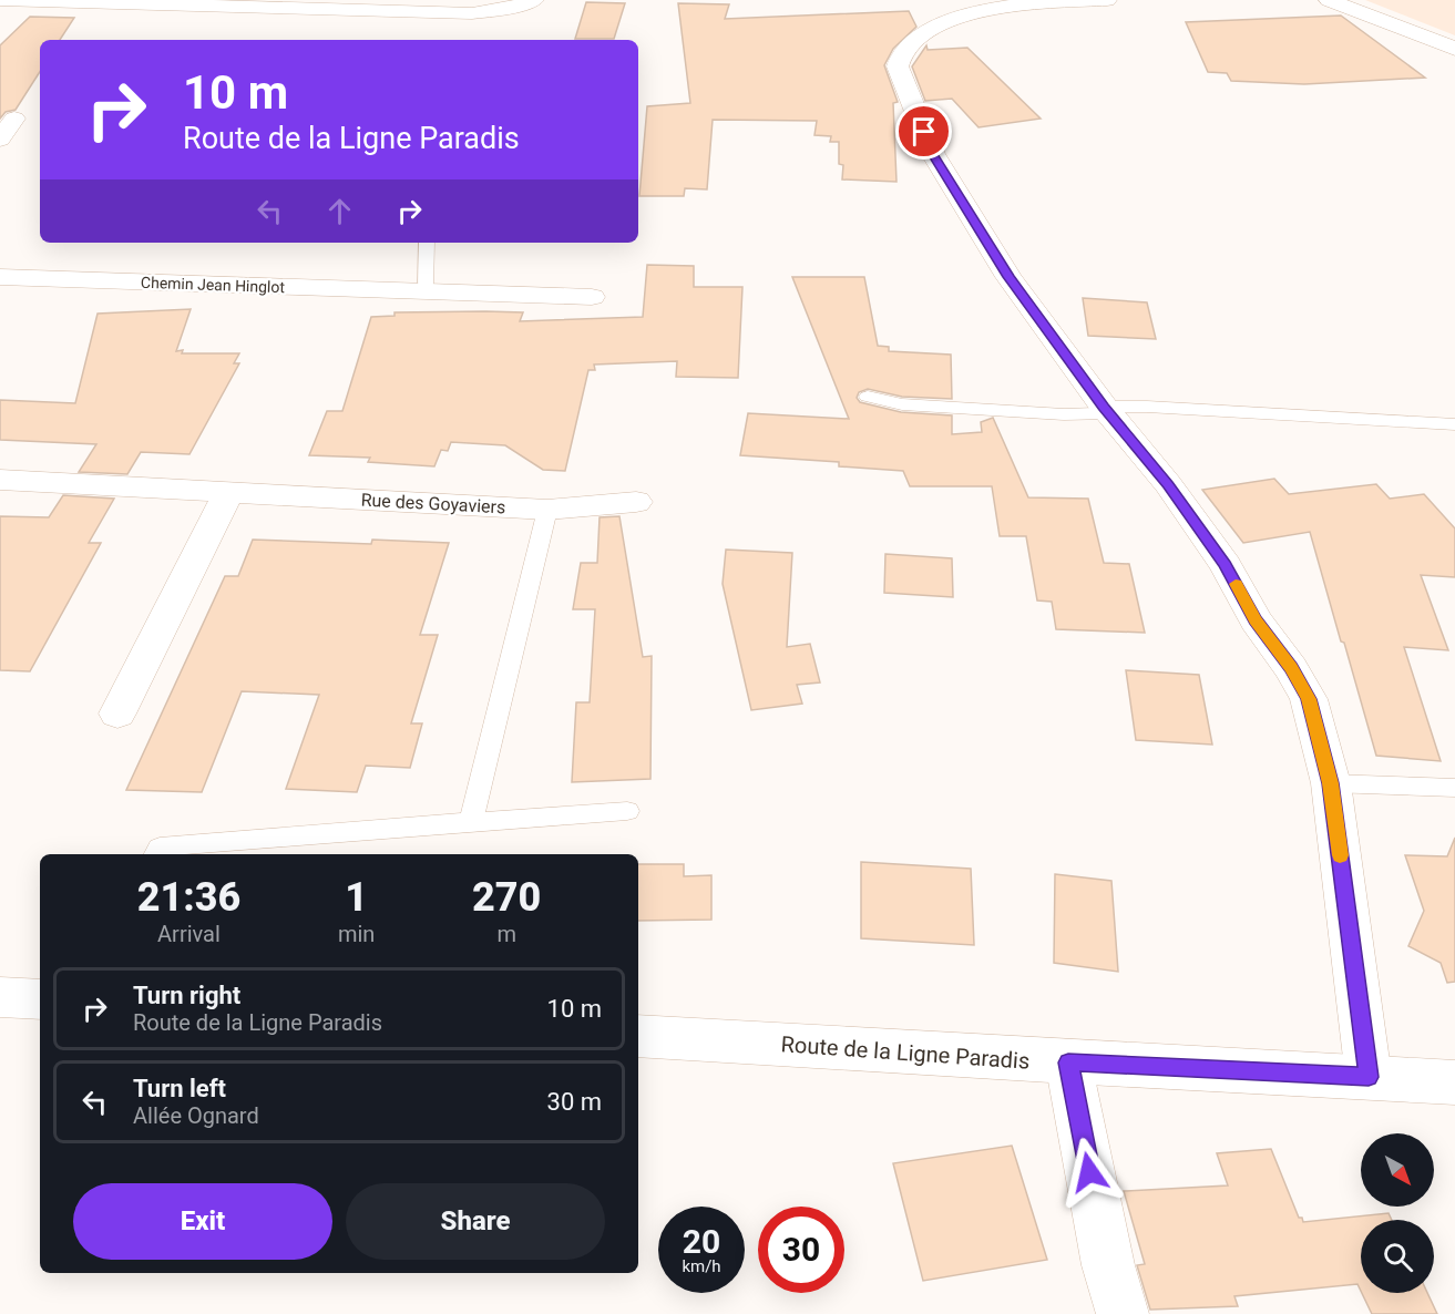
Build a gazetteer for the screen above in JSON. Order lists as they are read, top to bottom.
{
  "streets": {
    "street": ["Chemin Jean Hinglot", "Rue des Goyaviers", "Route de la Ligne Paradis"]
  },
  "north": "bottom right",
  "page": {
    "turn": ["10 m", "Route de la Ligne Paradis"],
    "eta": [
      "21:36",
      "Arrival",
      "1",
      "min",
      "270",
      "m"
    ],
    "list": [
      {
        "name": "Turn right",
        "note": "Route de la Ligne Paradis",
        "value": "10 m"
      },
      {
        "name": "Turn left",
        "note": "Allée Ognard",
        "value": "30 m"
      }
    ],
    "buttons": ["Exit", "Share"],
    "speed": "20 km/h",
    "limit": "30"
  }
}
